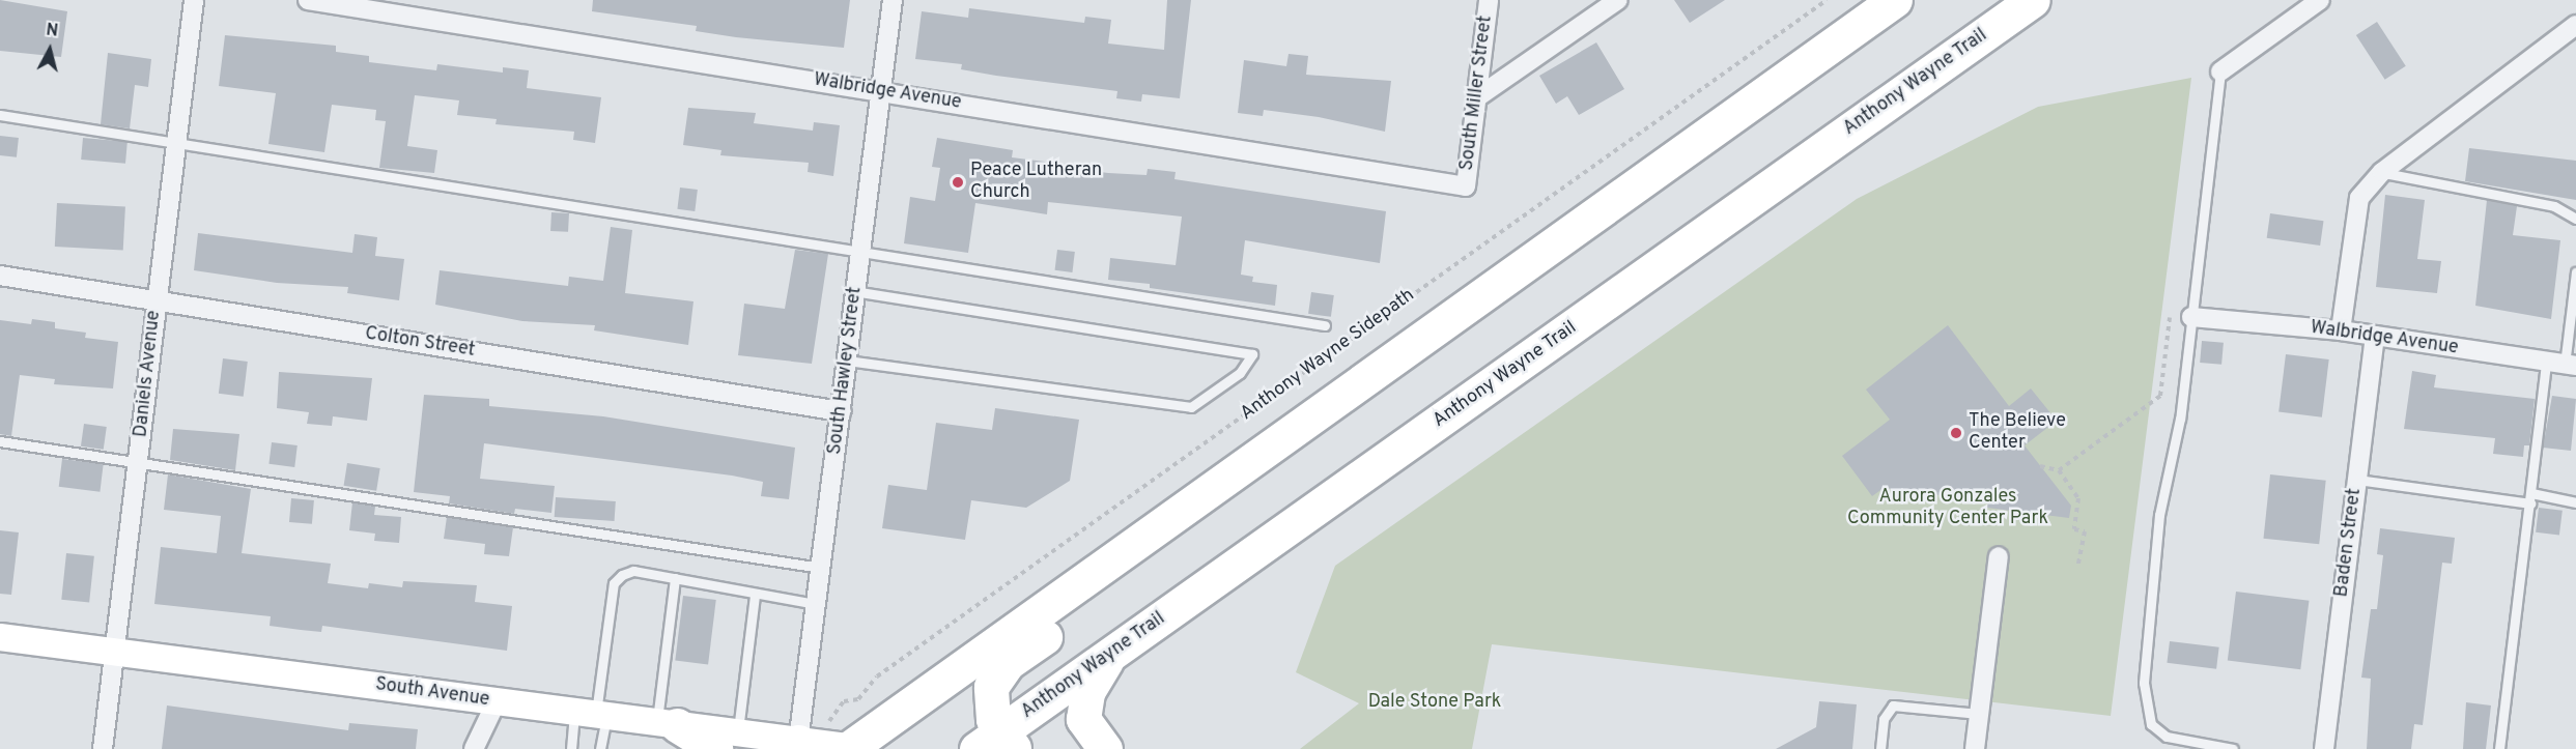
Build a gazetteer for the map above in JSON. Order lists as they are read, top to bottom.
{
  "streets": {
    "highway": ["Anthony Wayne Trail"],
    "street": [
      "Walbridge Avenue",
      "South Miller Street",
      "Colton Street",
      "South Hawley Street",
      "Daniels Avenue",
      "Baden Street",
      "South Avenue"
    ],
    "path": ["Anthony Wayne Sidepath"]
  },
  "crossings": [
    ["Walbridge Avenue", "South Miller Street"],
    ["Walbridge Avenue", "South Hawley Street"],
    ["Walbridge Avenue", "Baden Street"],
    ["Colton Street", "South Hawley Street"],
    ["Colton Street", "Daniels Avenue"],
    ["Daniels Avenue", "South Avenue"]
  ],
  "parks": ["Aurora Gonzales Community Center Park", "Dale Stone Park"],
  "places": ["Peace Lutheran Church", "The Believe Center"],
  "north": "top"
}
